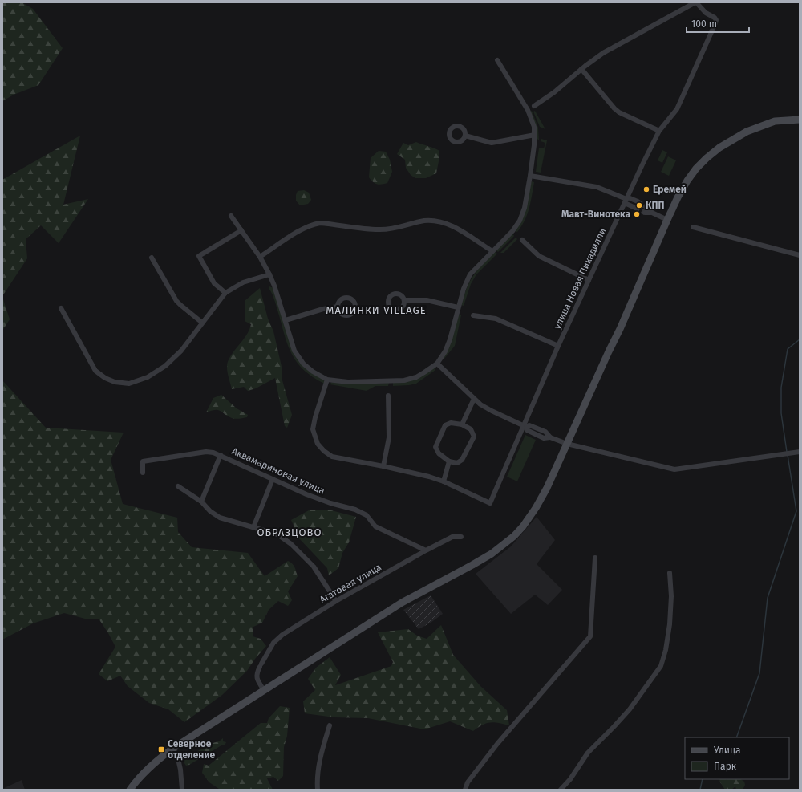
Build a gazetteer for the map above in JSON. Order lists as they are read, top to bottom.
{
  "streets": {
    "street": ["улица Новая Пикадилли", "Аквамариновая улица", "Агатовая улица"]
  },
  "crossings": [
    ["Аквамариновая улица", "Агатовая улица"]
  ],
  "districts": ["МАЛИНКИ VILLAGE", "ОБРАЗЦОВО"],
  "places": {
    "other": ["Еремей", "КПП", "Мавт-Винотека"],
    "transit": ["Северное отделение"]
  },
  "legend": ["Улица", "Парк"],
  "scale_bar": "100 m"
}
